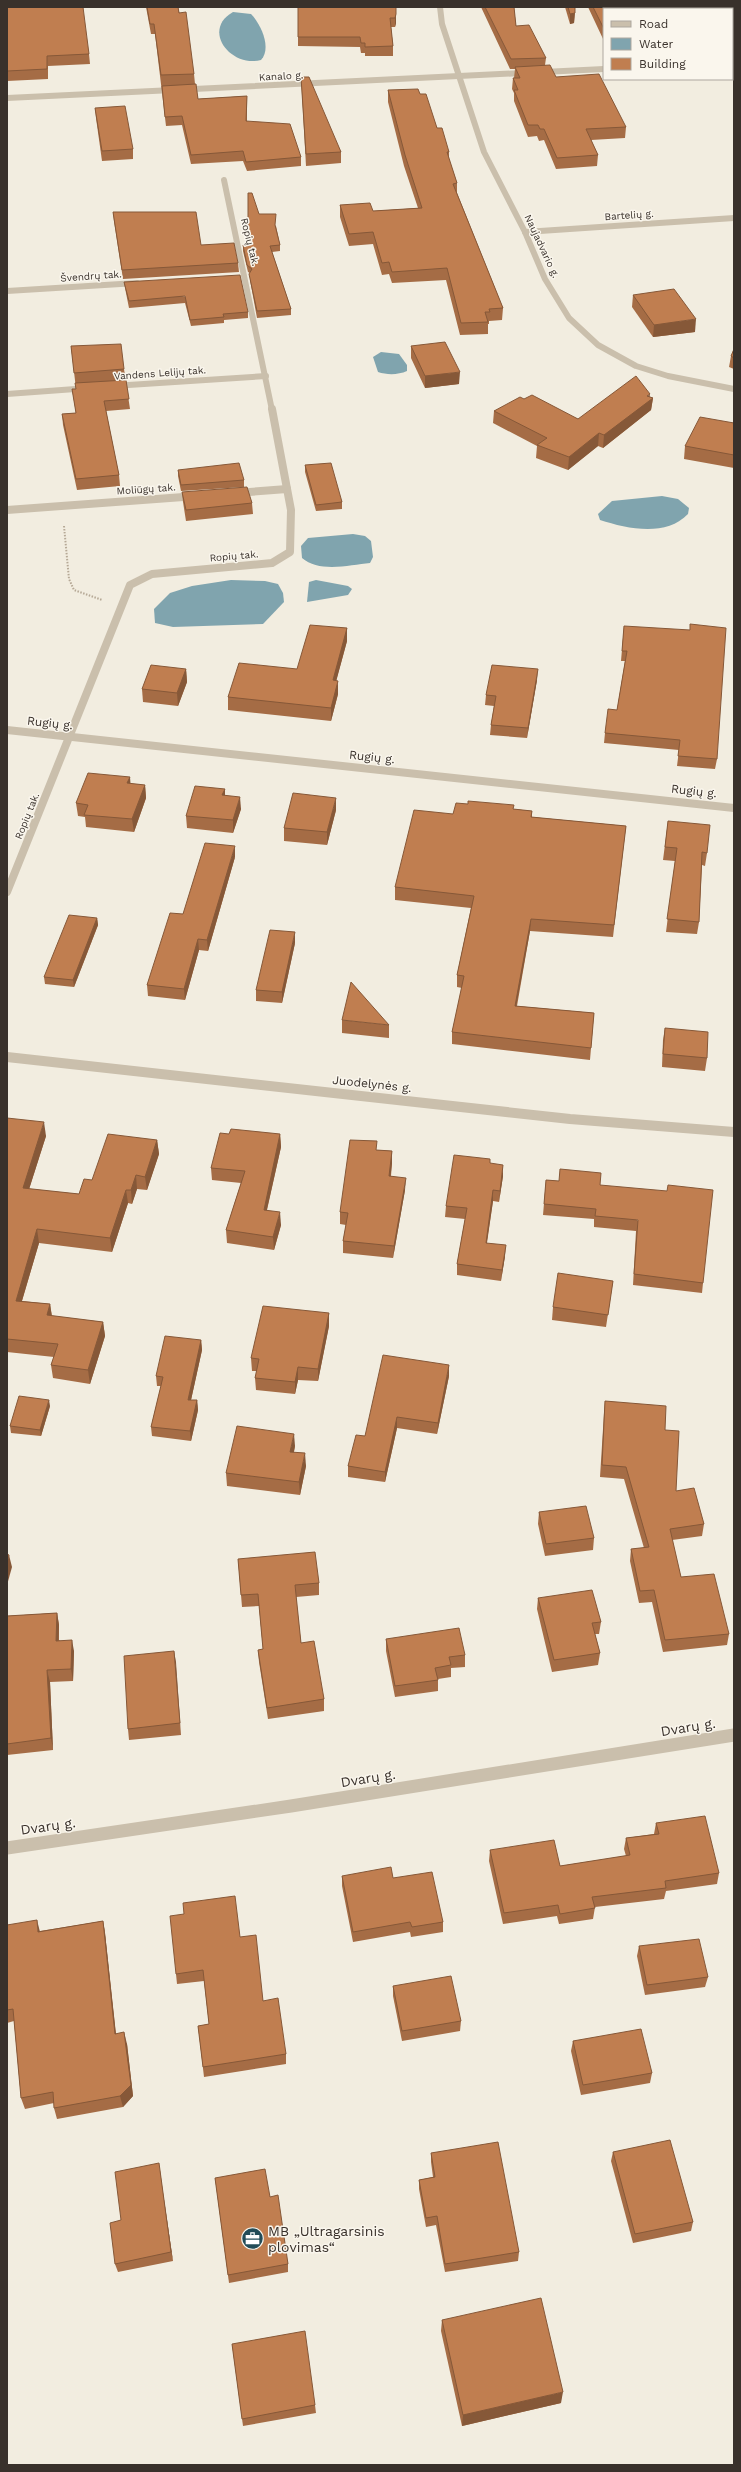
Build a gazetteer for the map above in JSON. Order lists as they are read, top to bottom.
{
  "streets": {
    "street": [
      "Kanalo g.",
      "Bartelių g.",
      "Ropių tak.",
      "Naujadvario g.",
      "Švendrų tak.",
      "Vandens Lelijų tak.",
      "Moliūgų tak.",
      "Rugių g.",
      "Juodelynės g.",
      "Dvarų g."
    ]
  },
  "crossings": [
    ["Kanalo g.", "Naujadvario g."],
    ["Bartelių g.", "Naujadvario g."],
    ["Ropių tak.", "Vandens Lelijų tak."],
    ["Ropių tak.", "Rugių g."]
  ],
  "places": {
    "office": ["MB „Ultragarsinis plovimas“"]
  },
  "legend": ["Road", "Water", "Building"]
}
